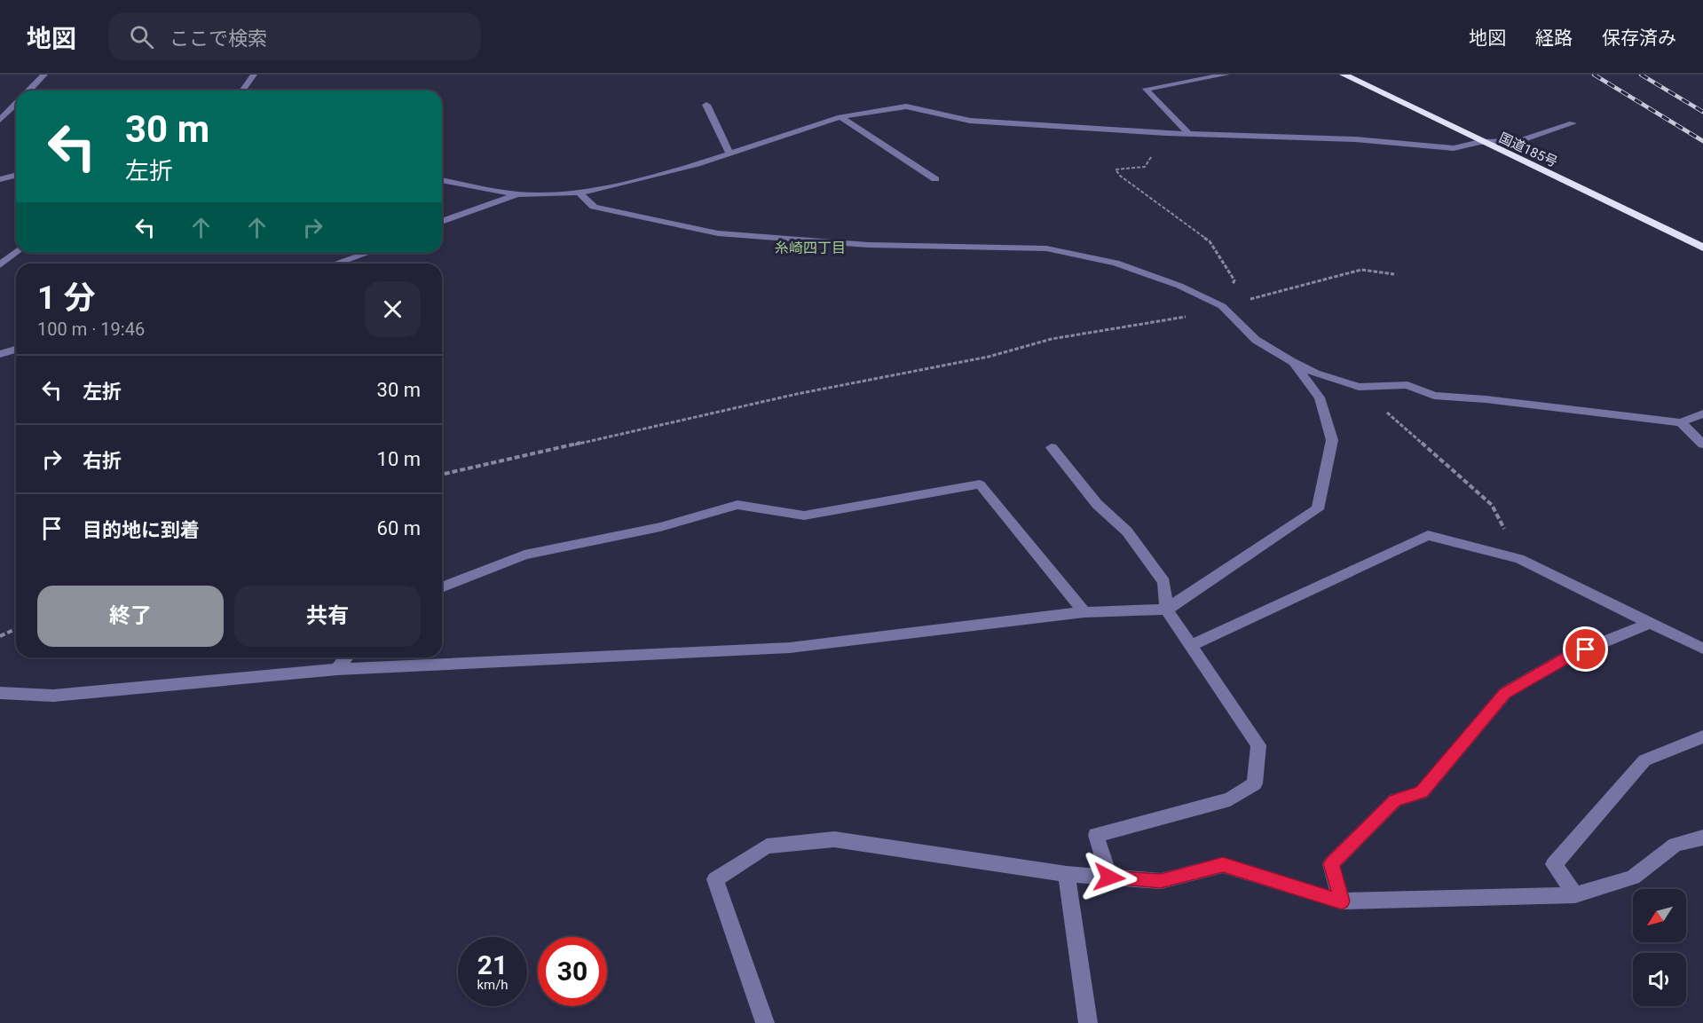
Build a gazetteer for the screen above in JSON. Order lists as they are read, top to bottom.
{
  "streets": {
    "highway": ["国道185号"]
  },
  "districts": ["糸崎四丁目"],
  "north": "bottom left",
  "page": {
    "header": "地図",
    "search": "ここで検索",
    "nav": ["地図", "経路", "保存済み"],
    "turn": ["30 m", "左折"],
    "heading": ["1 分", "100 m · 19:46"],
    "list": [
      {
        "name": "左折",
        "value": "30 m"
      },
      {
        "name": "右折",
        "value": "10 m"
      },
      {
        "name": "目的地に到着",
        "value": "60 m"
      }
    ],
    "buttons": ["終了", "共有"],
    "speed": "21 km/h",
    "limit": "30"
  }
}
